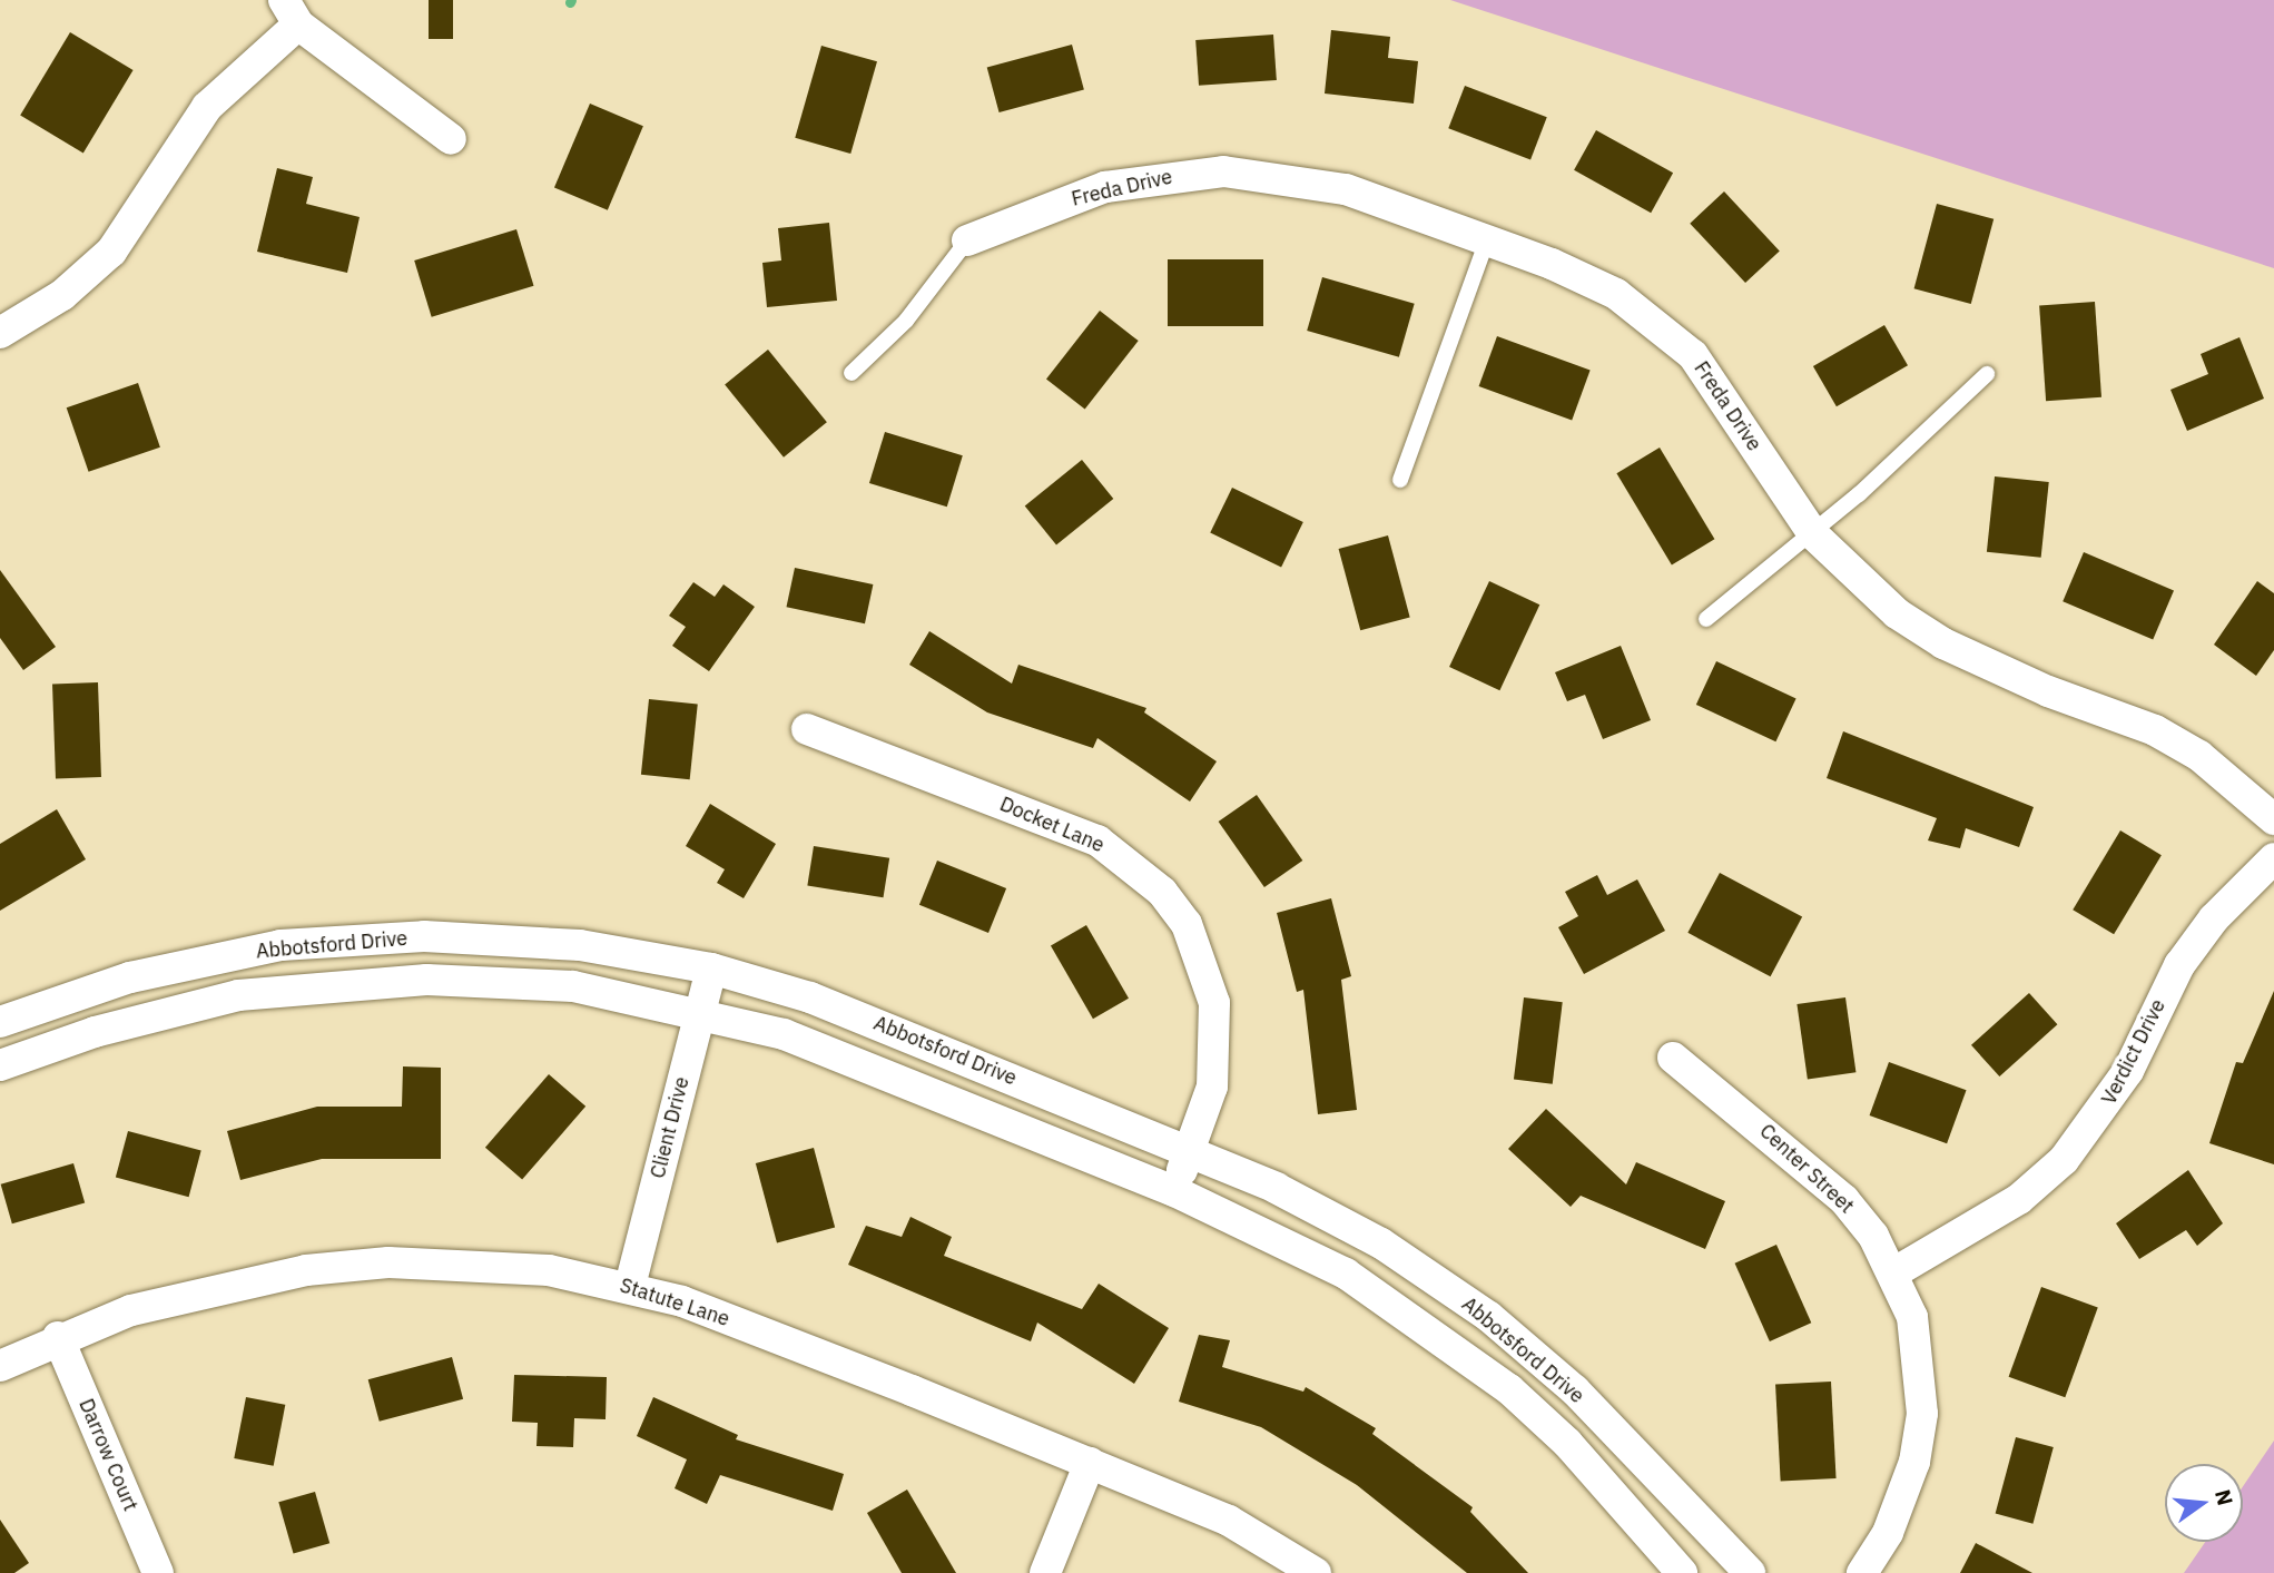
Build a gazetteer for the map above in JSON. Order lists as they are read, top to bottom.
{
  "streets": {
    "street": [
      "Freda Drive",
      "Docket Lane",
      "Abbotsford Drive",
      "Verdict Drive",
      "Client Drive",
      "Center Street",
      "Statute Lane",
      "Darrow Court"
    ]
  },
  "crossings": [
    ["Docket Lane", "Abbotsford Drive"],
    ["Abbotsford Drive", "Client Drive"],
    ["Verdict Drive", "Center Street"],
    ["Client Drive", "Statute Lane"],
    ["Statute Lane", "Darrow Court"]
  ],
  "north": "right"
}
